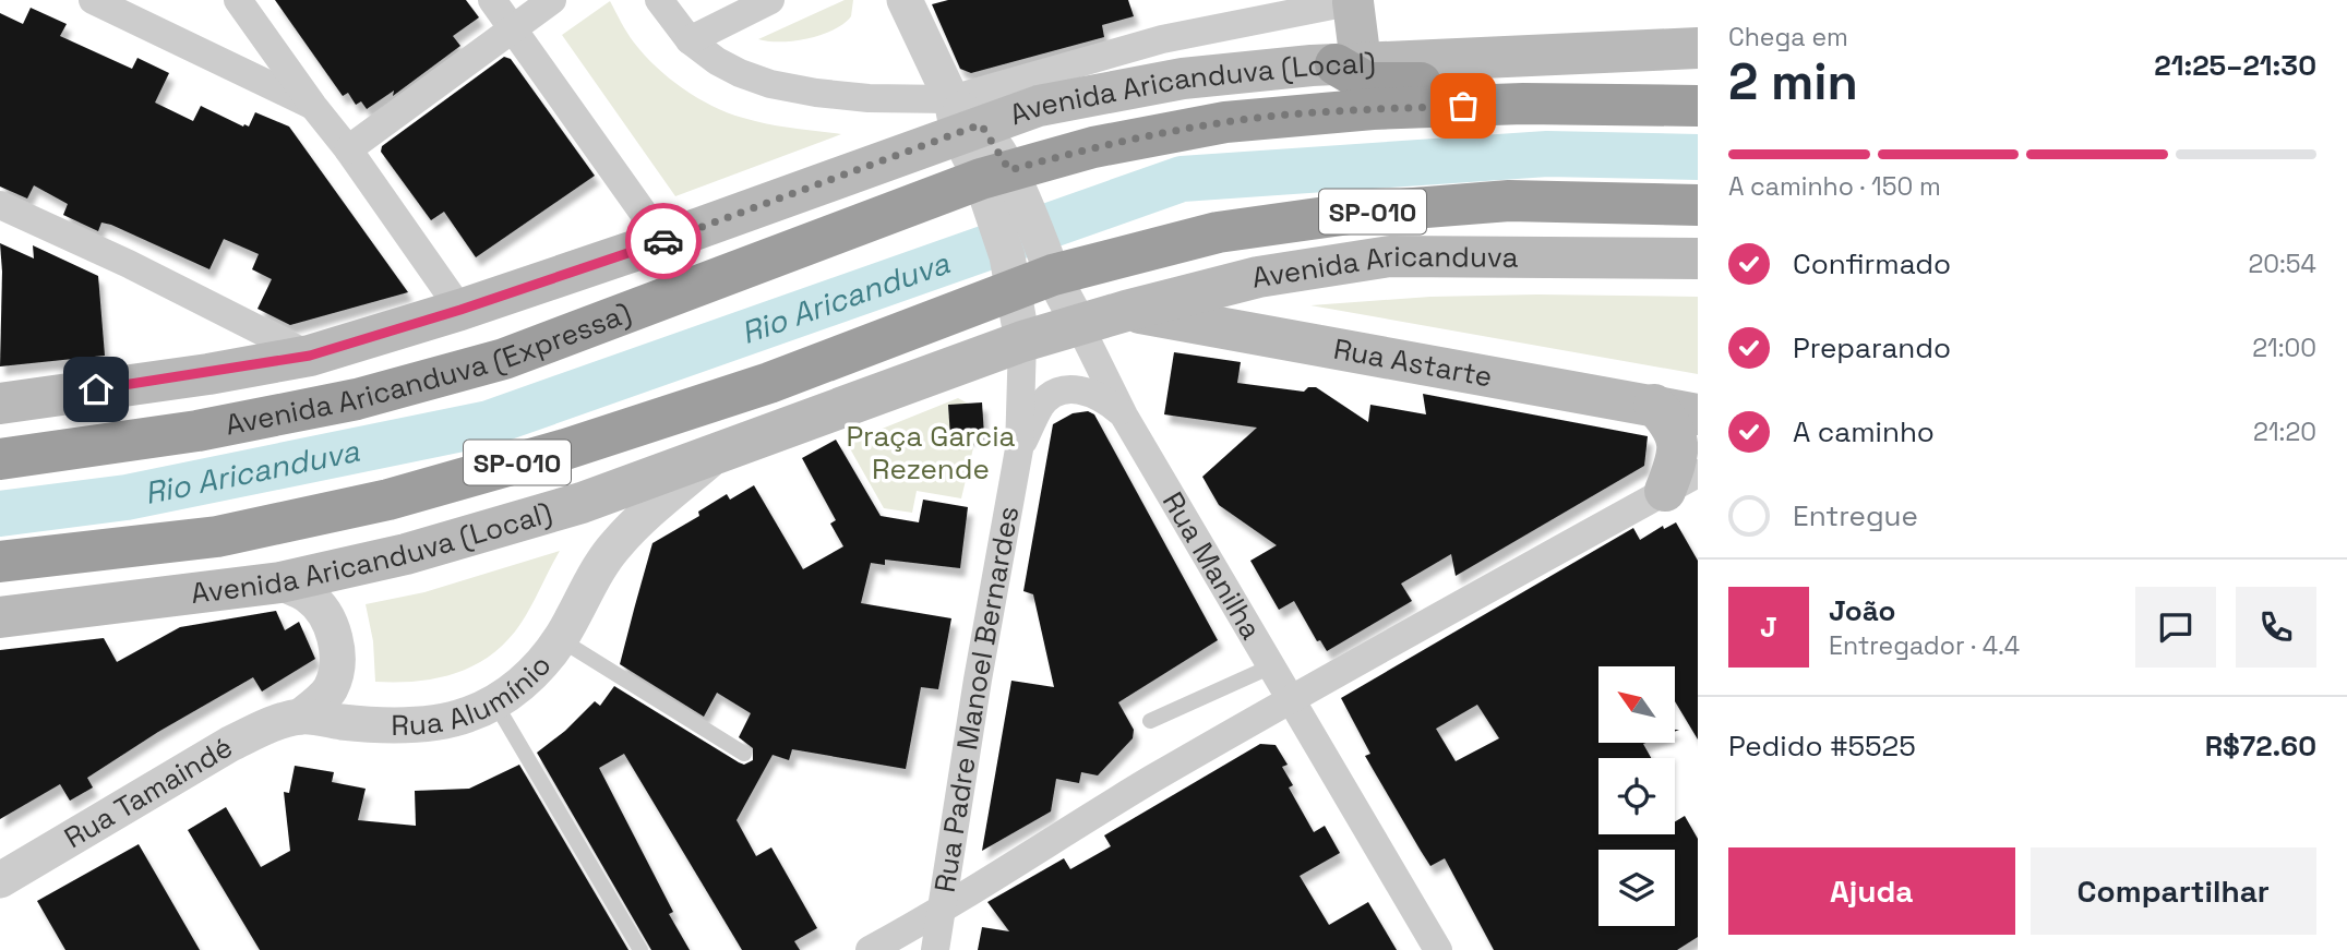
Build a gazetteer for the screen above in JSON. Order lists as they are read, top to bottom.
{
  "streets": {
    "highway": ["SP-010", "Avenida Aricanduva (Expressa)"],
    "main road": ["Avenida Aricanduva (Local)", "Avenida Aricanduva", "Rua Astarte"],
    "street": [
      "Rua Manilha",
      "Rua Alumínio",
      "Rua Padre Manoel Bernardes",
      "Rua Tamaindé"
    ]
  },
  "crossings": [
    ["Avenida Aricanduva (Local)", "Avenida Aricanduva"],
    ["Avenida Aricanduva (Local)", "Rua Manilha"],
    ["Avenida Aricanduva (Local)", "Rua Alumínio"],
    ["Avenida Aricanduva (Local)", "Rua Padre Manoel Bernardes"],
    ["SP-010", "Rua Manilha"],
    ["SP-010", "Rua Padre Manoel Bernardes"],
    ["Avenida Aricanduva", "Rua Astarte"],
    ["Avenida Aricanduva", "Rua Manilha"],
    ["Avenida Aricanduva (Expressa)", "Rua Manilha"],
    ["Avenida Aricanduva (Expressa)", "Rua Padre Manoel Bernardes"],
    ["Rua Manilha", "Rua Padre Manoel Bernardes"],
    ["Rua Alumínio", "Rua Tamaindé"]
  ],
  "water": ["Rio Aricanduva"],
  "parks": ["Praça Garcia Rezende"],
  "north": "top left",
  "page": {
    "heading": ["2 min", "Chega em", "21:25–21:30"],
    "panel": [
      "João",
      "Entregador · 4.4",
      "Pedido #5525",
      "R$72.60"
    ],
    "bar": "A caminho · 150 m",
    "list": [
      ["Confirmado", "20:54"],
      ["Preparando", "21:00"],
      ["A caminho", "21:20"],
      "Entregue"
    ],
    "round": "J",
    "buttons": ["Ajuda", "Compartilhar"]
  }
}
